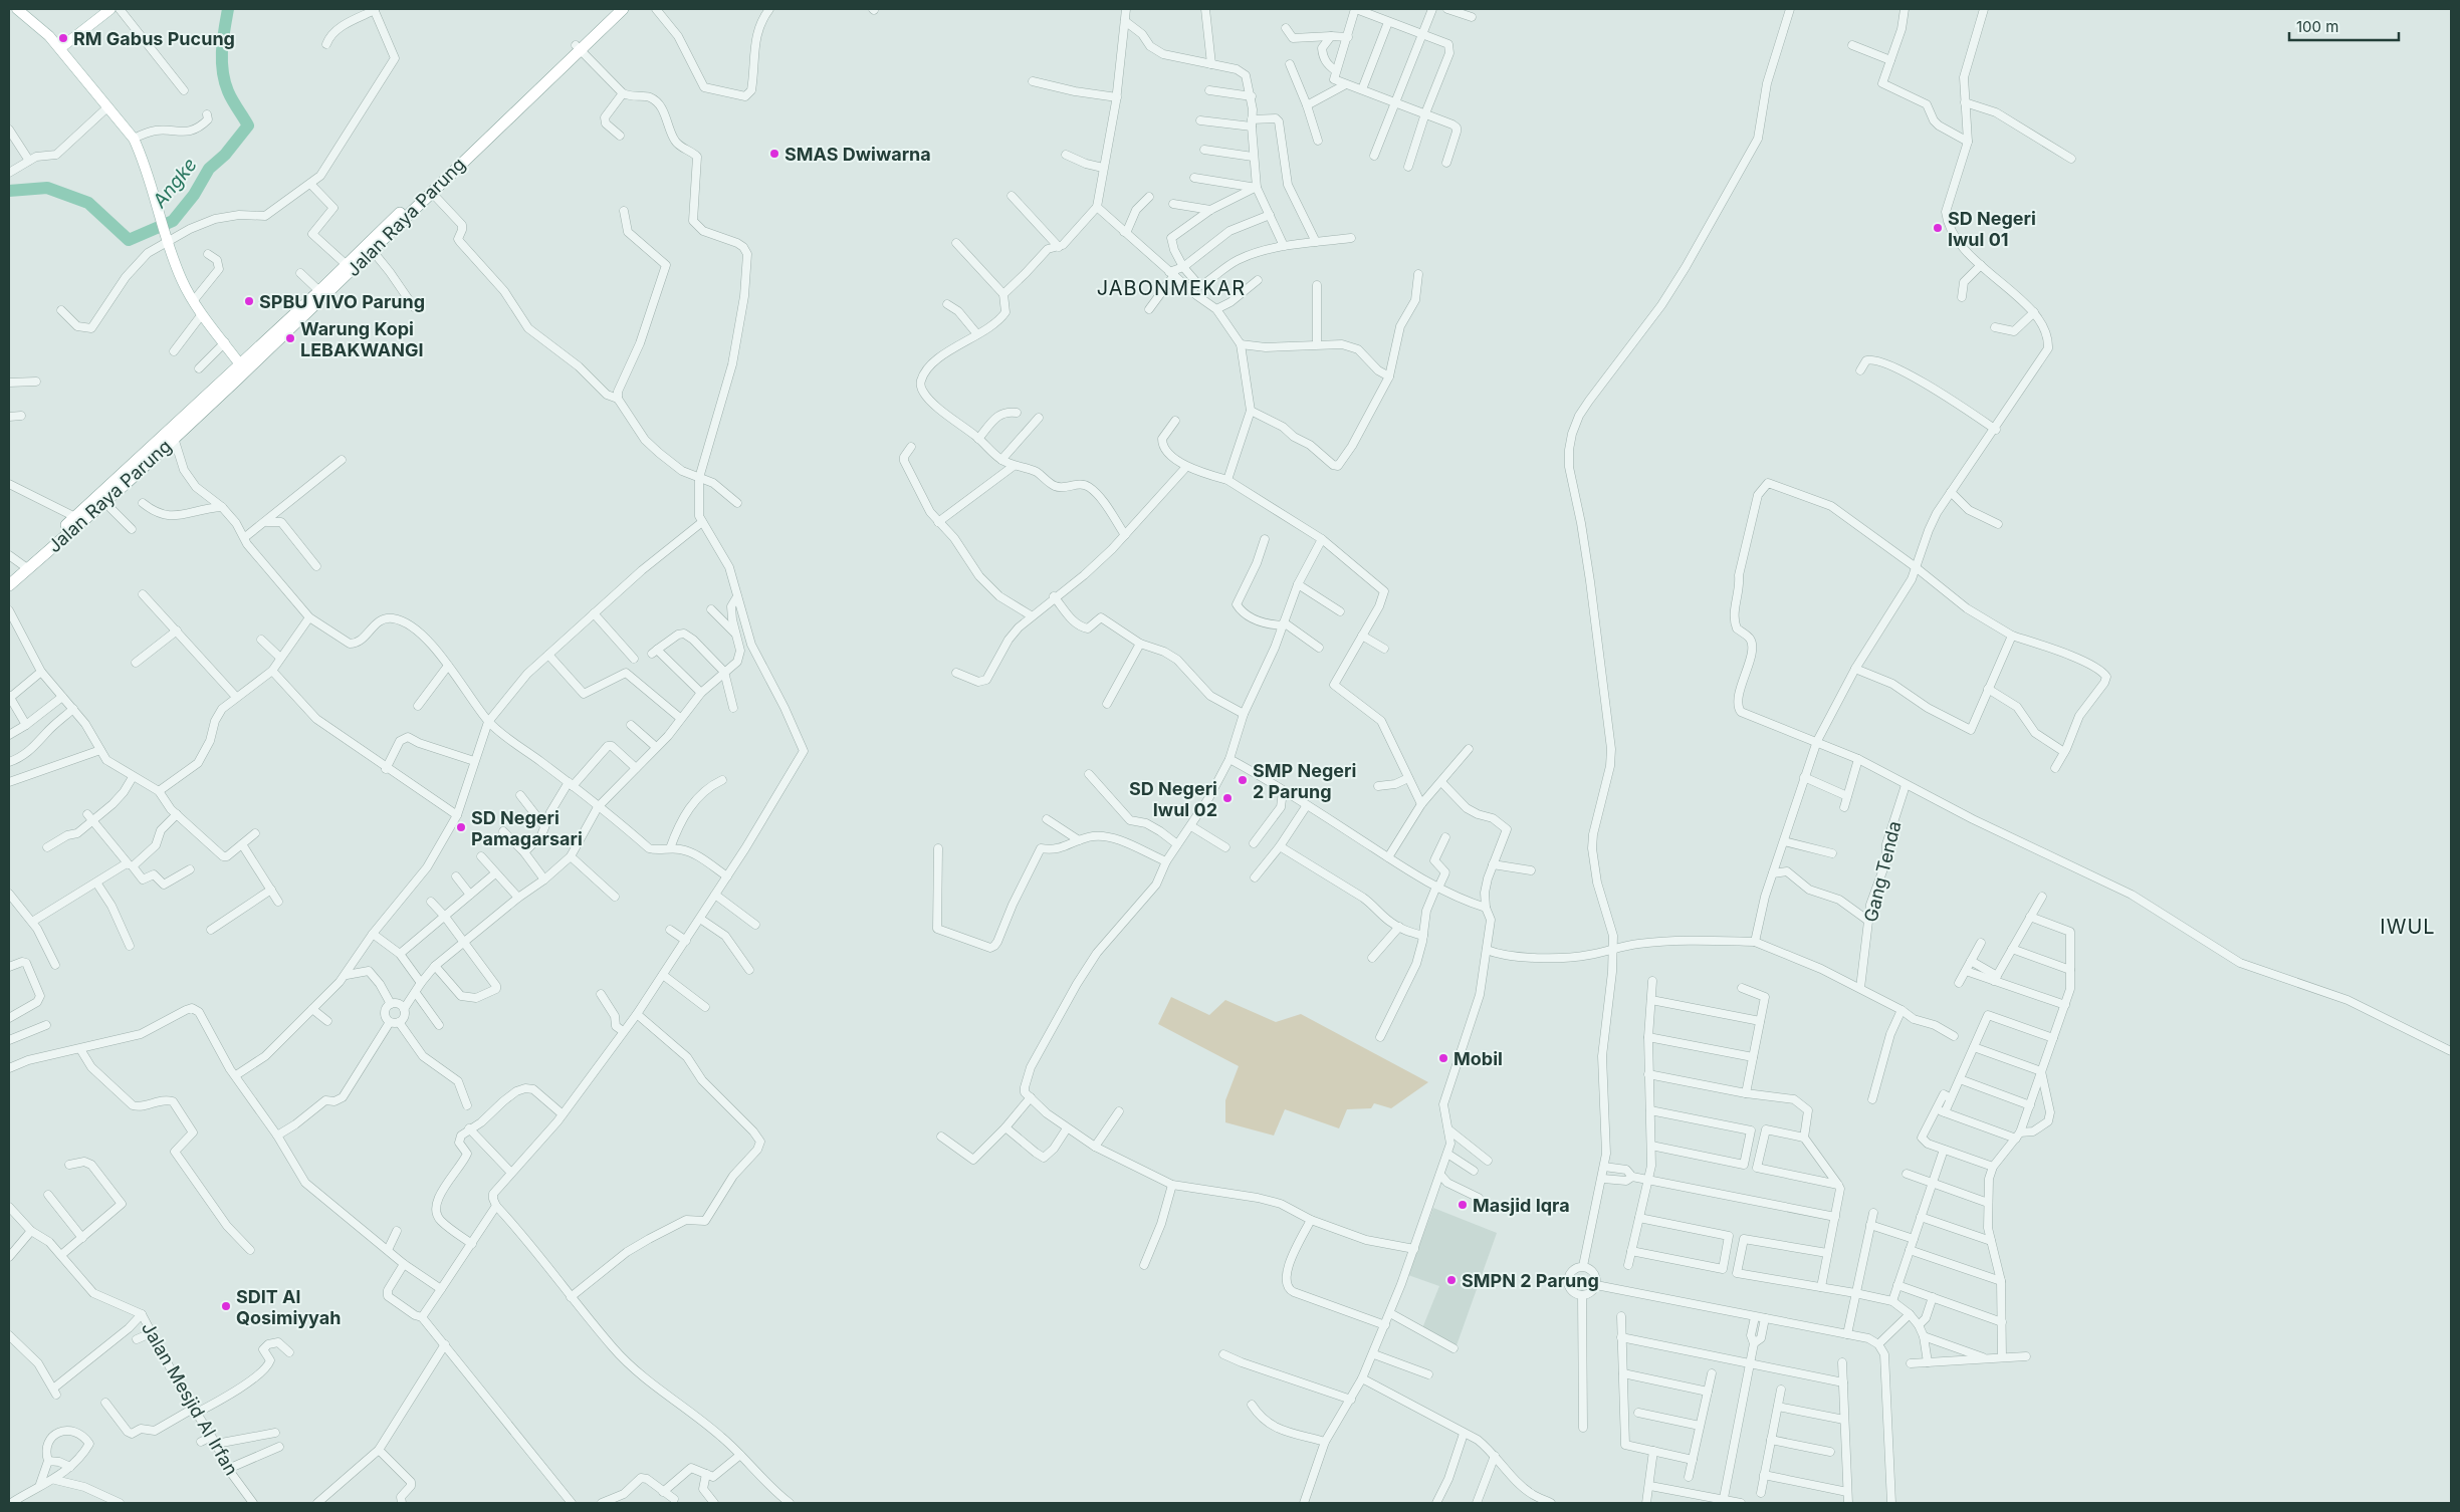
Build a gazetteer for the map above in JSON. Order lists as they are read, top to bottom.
{
  "streets": {
    "highway": ["Jalan Raya Parung"],
    "street": ["Gang Tenda", "Jalan Mesjid Al Irfan"]
  },
  "districts": ["JABONMEKAR", "IWUL"],
  "water": ["Angke"],
  "places": [
    "RM Gabus Pucung",
    "SMAS Dwiwarna",
    "SD Negeri Iwul 01",
    "SPBU VIVO Parung",
    "Warung Kopi LEBAKWANGI",
    "SMP Negeri 2 Parung",
    "SD Negeri Iwul 02",
    "SD Negeri Pamagarsari",
    "Mobil",
    "Masjid Iqra",
    "SMPN 2 Parung",
    "SDIT Al Qosimiyyah"
  ],
  "scale_bar": "100 m"
}
